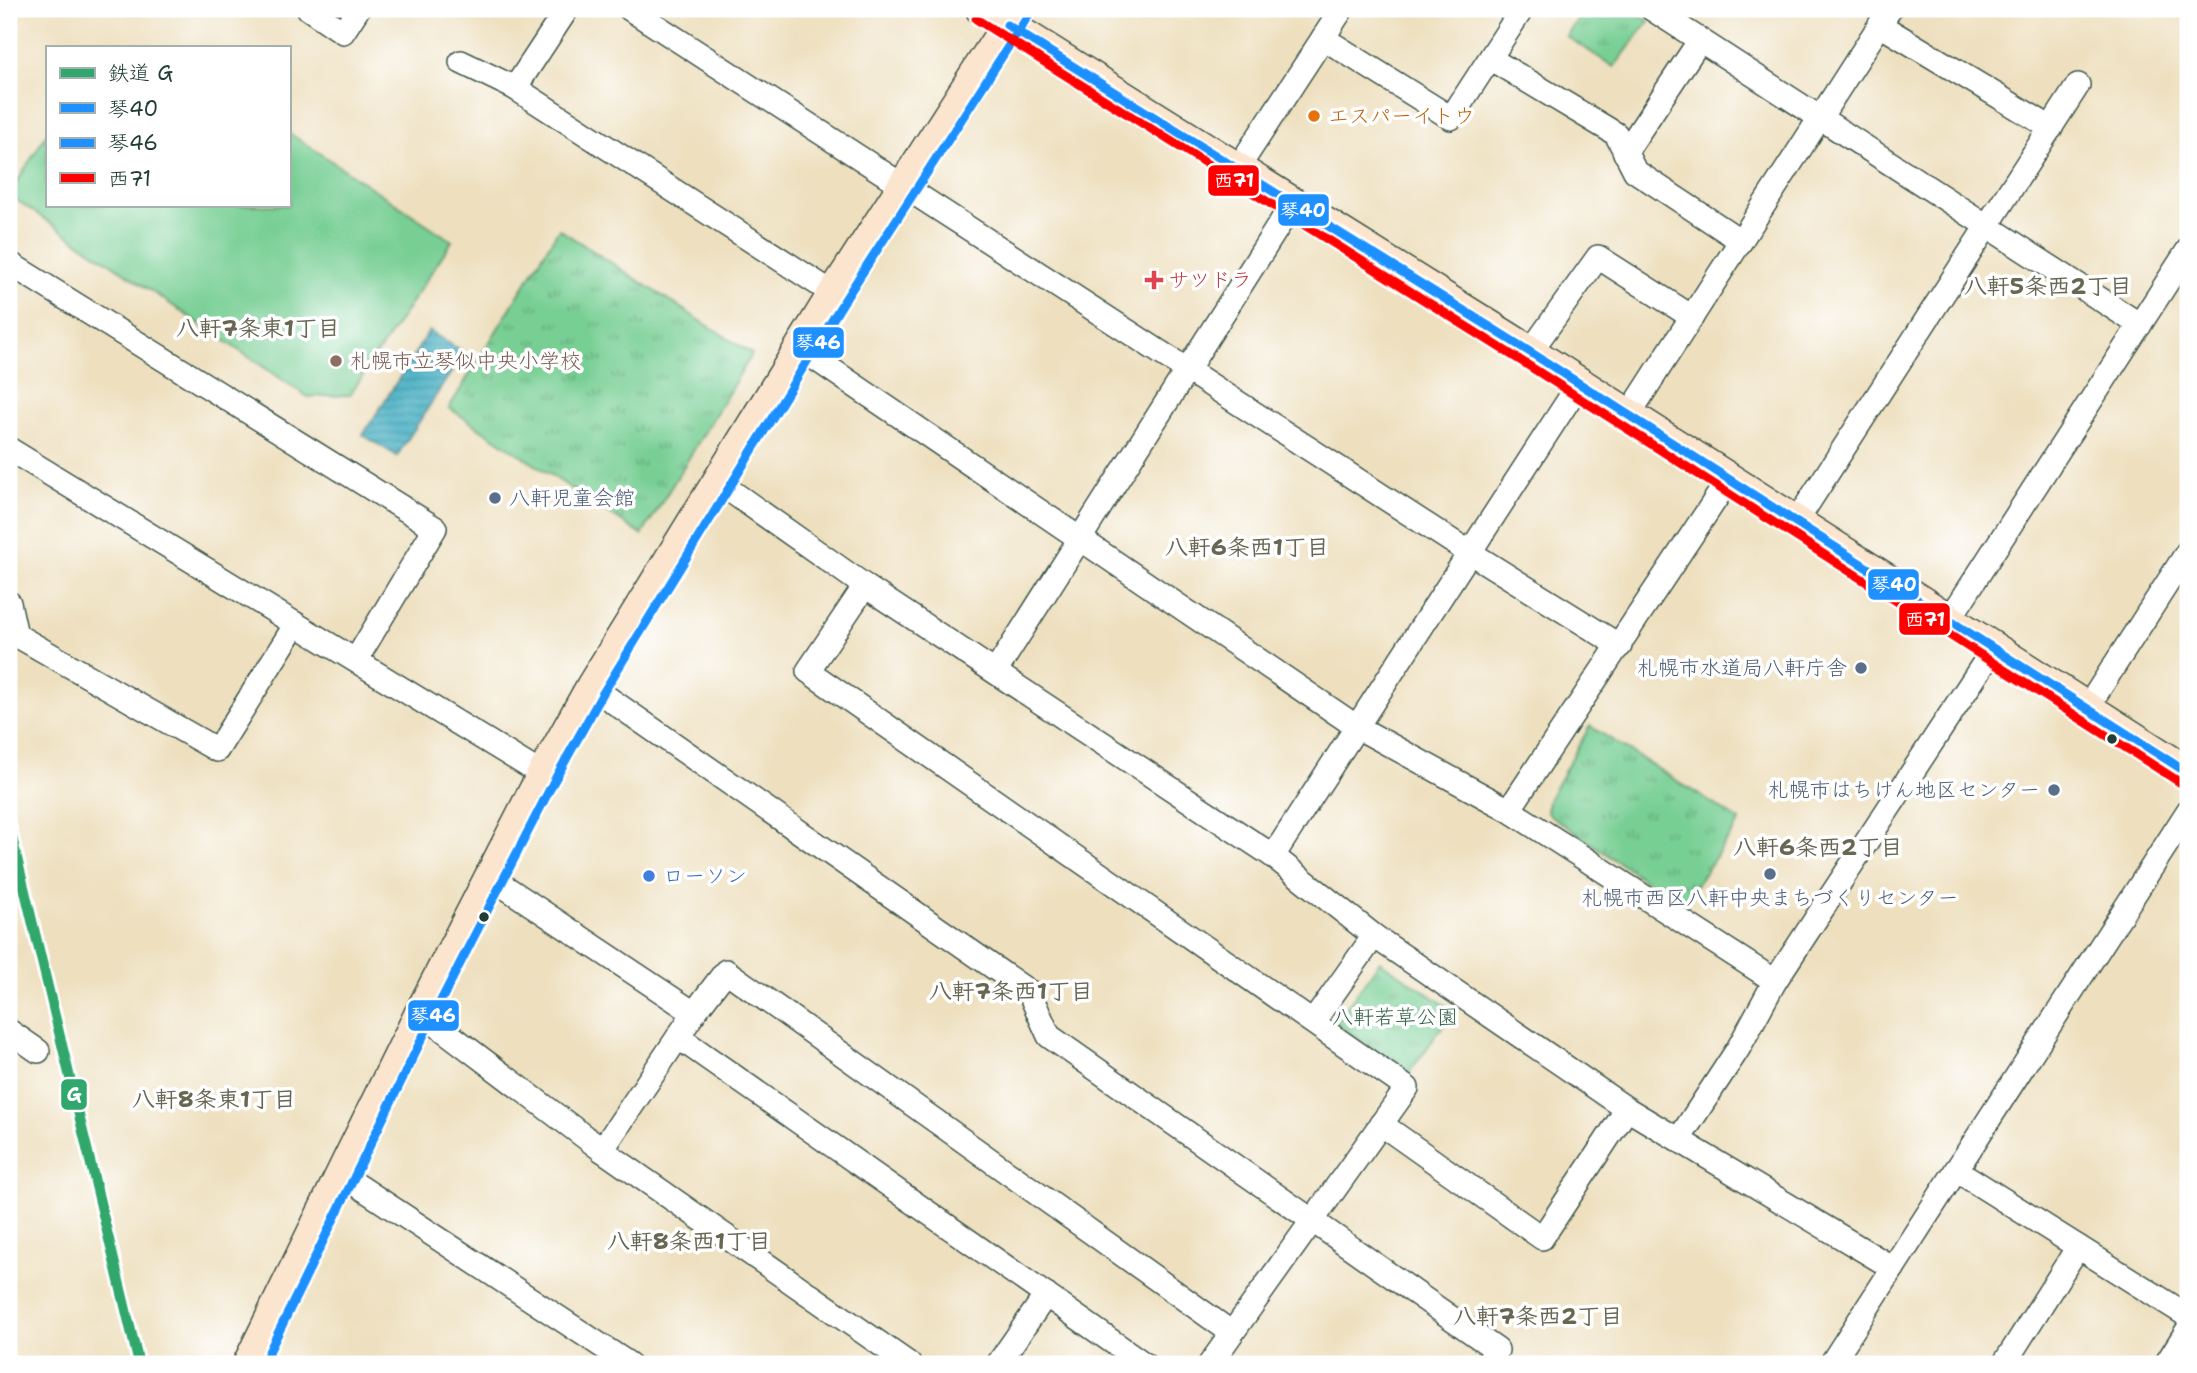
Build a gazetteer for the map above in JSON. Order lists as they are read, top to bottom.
{
  "districts": [
    "八軒5条西2丁目",
    "八軒7条東1丁目",
    "八軒6条西1丁目",
    "八軒6条西2丁目",
    "八軒7条西1丁目",
    "八軒8条東1丁目",
    "八軒8条西1丁目",
    "八軒7条西2丁目"
  ],
  "parks": ["八軒若草公園"],
  "places": {
    "other": [
      "エスパーイトウ",
      "札幌市立琴似中央小学校",
      "八軒児童会館",
      "札幌市水道局八軒庁舎",
      "札幌市はちけん地区センター",
      "札幌市西区八軒中央まちづくりセンター",
      "ローソン"
    ],
    "health": ["サツドラ"]
  },
  "lines": [
    "transit line 琴46",
    "transit line 西71",
    "transit line 琴40",
    "rail line G"
  ],
  "legend": [
    "鉄道 G",
    "琴40",
    "琴46",
    "西71"
  ]
}
